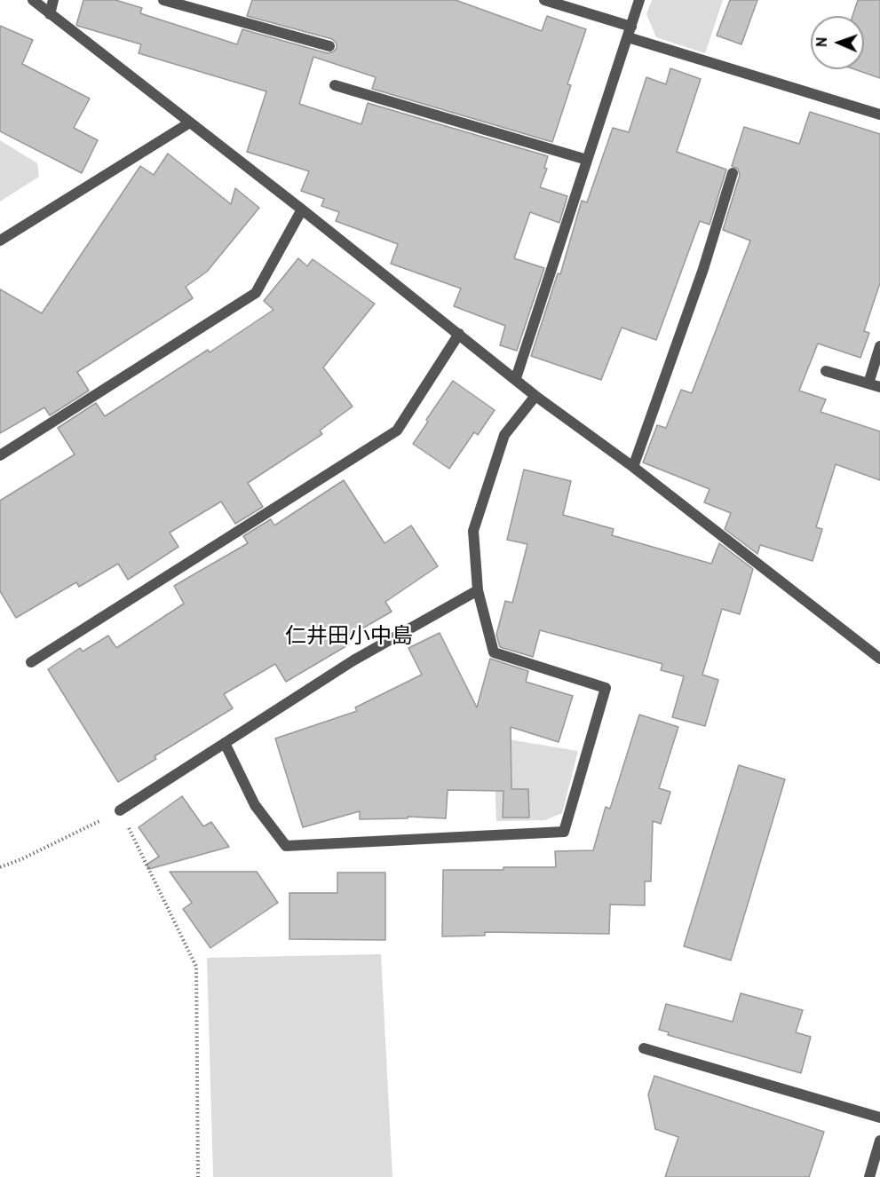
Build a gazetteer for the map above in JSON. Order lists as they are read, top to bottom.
{
  "districts": ["仁井田小中島"],
  "north": "left"
}
